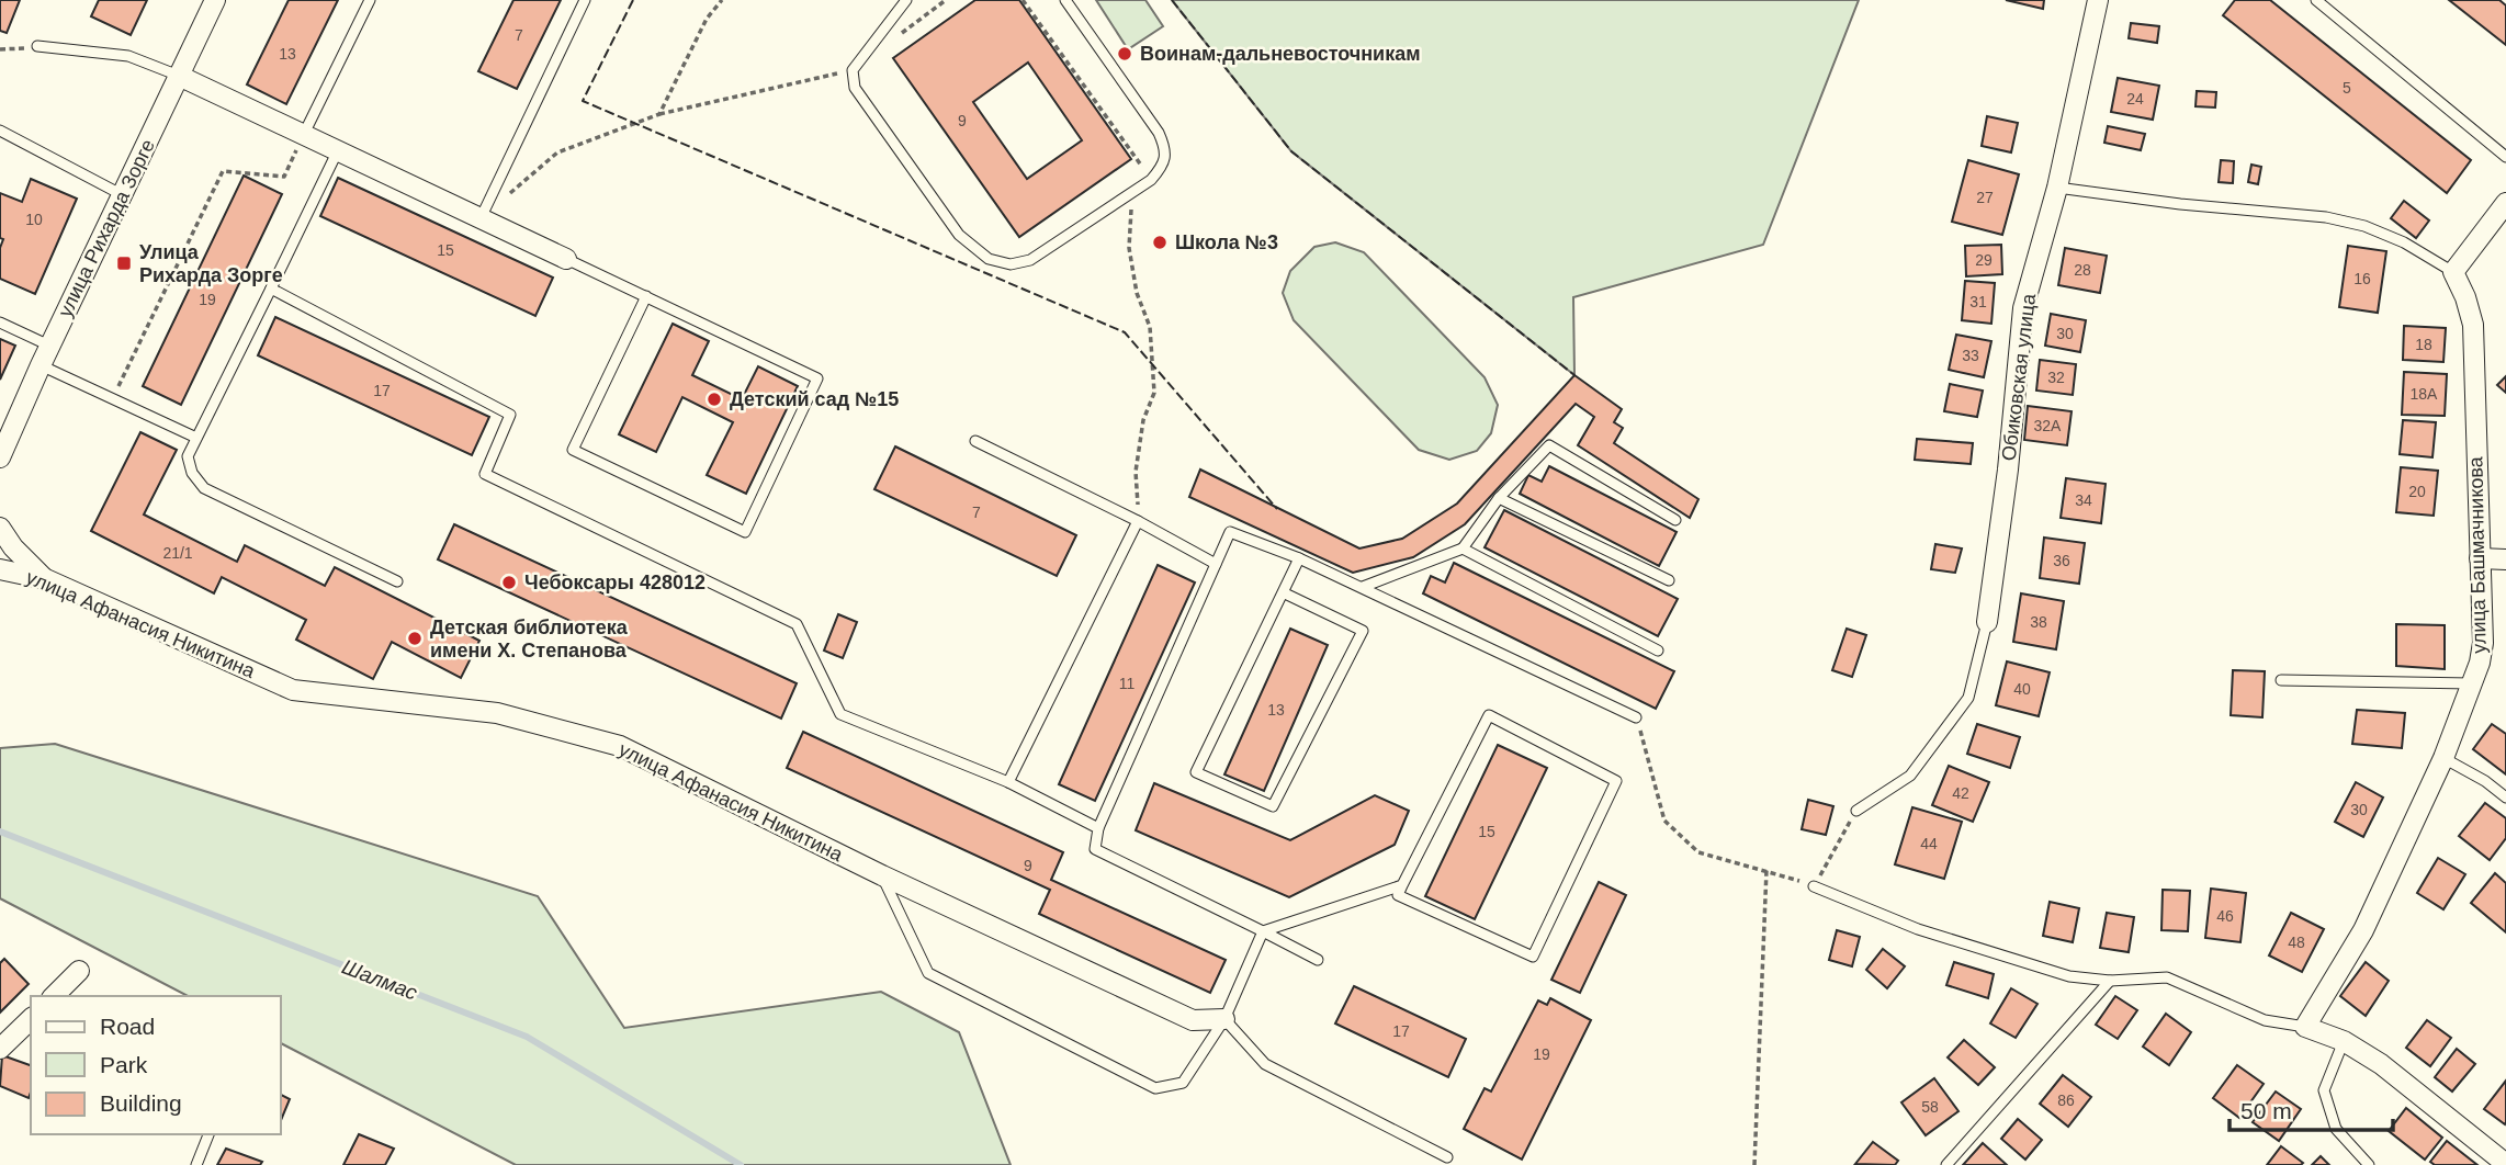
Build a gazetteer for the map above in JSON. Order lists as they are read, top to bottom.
{
  "streets": {
    "street": [
      "улица Рихарда Зорге",
      "Обиковская улица",
      "улица Башмачникова",
      "улица Афанасия Никитина"
    ]
  },
  "water": ["Шалмас"],
  "places": {
    "other": [
      "Воинам-дальневосточникам",
      "Школа №3",
      "Детский сад №15",
      "Чебоксары 428012",
      "Детская библиотека имени Х. Степанова"
    ],
    "transit": ["Улица Рихарда Зорге"]
  },
  "house_numbers": [
    "7",
    "13",
    "5",
    "24",
    "9",
    "27",
    "10",
    "15",
    "29",
    "28",
    "16",
    "19",
    "31",
    "30",
    "18",
    "33",
    "32",
    "17",
    "18А",
    "32А",
    "20",
    "34",
    "7",
    "21/1",
    "36",
    "38",
    "11",
    "40",
    "13",
    "42",
    "30",
    "15",
    "44",
    "9",
    "46",
    "48",
    "17",
    "19",
    "86",
    "58"
  ],
  "legend": ["Road", "Park", "Building"],
  "scale_bar": "50 m"
}
